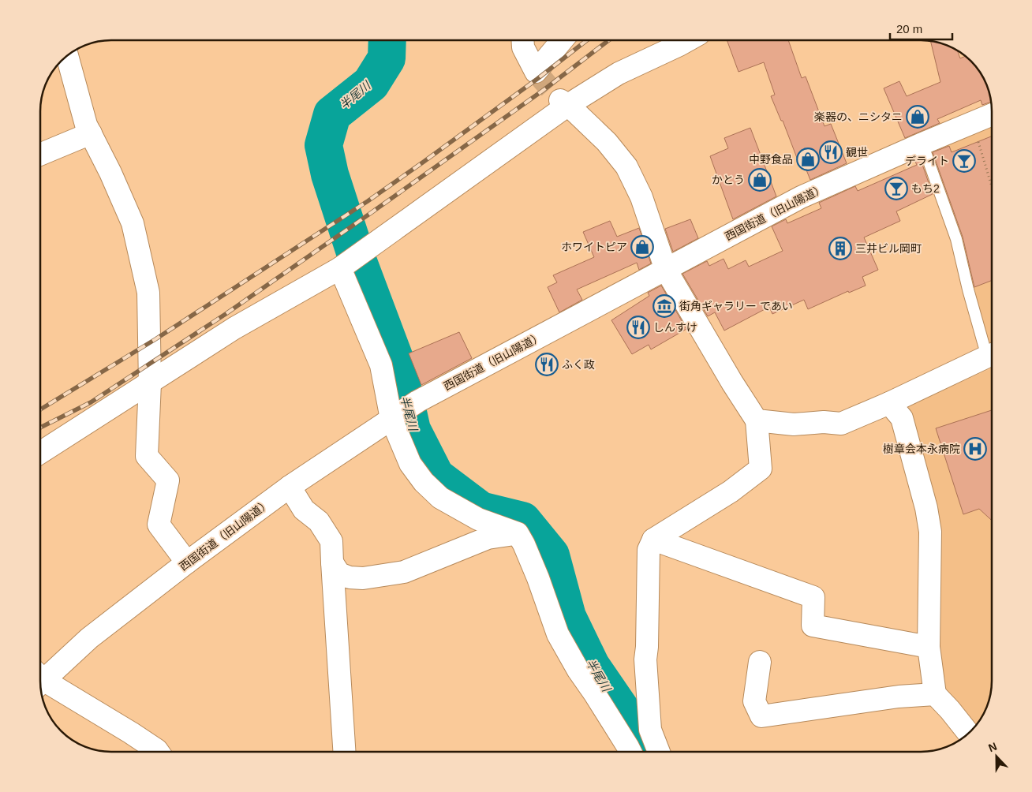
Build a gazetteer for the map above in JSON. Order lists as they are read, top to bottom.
{
  "streets": {
    "street": ["西国街道（旧山陽道）"]
  },
  "water": ["半尾川"],
  "places": {
    "shop": [
      "楽器の、ニシタニ",
      "中野食品",
      "かとう",
      "ホワイトピア"
    ],
    "restaurant": ["観世", "しんすけ", "ふく政"],
    "bar": ["デライト", "もち2"],
    "building": ["三井ビル岡町"],
    "museum": ["街角ギャラリー であい"],
    "hospital": ["樹章会本永病院"]
  },
  "scale_bar": "20 m",
  "north": "top"
}
